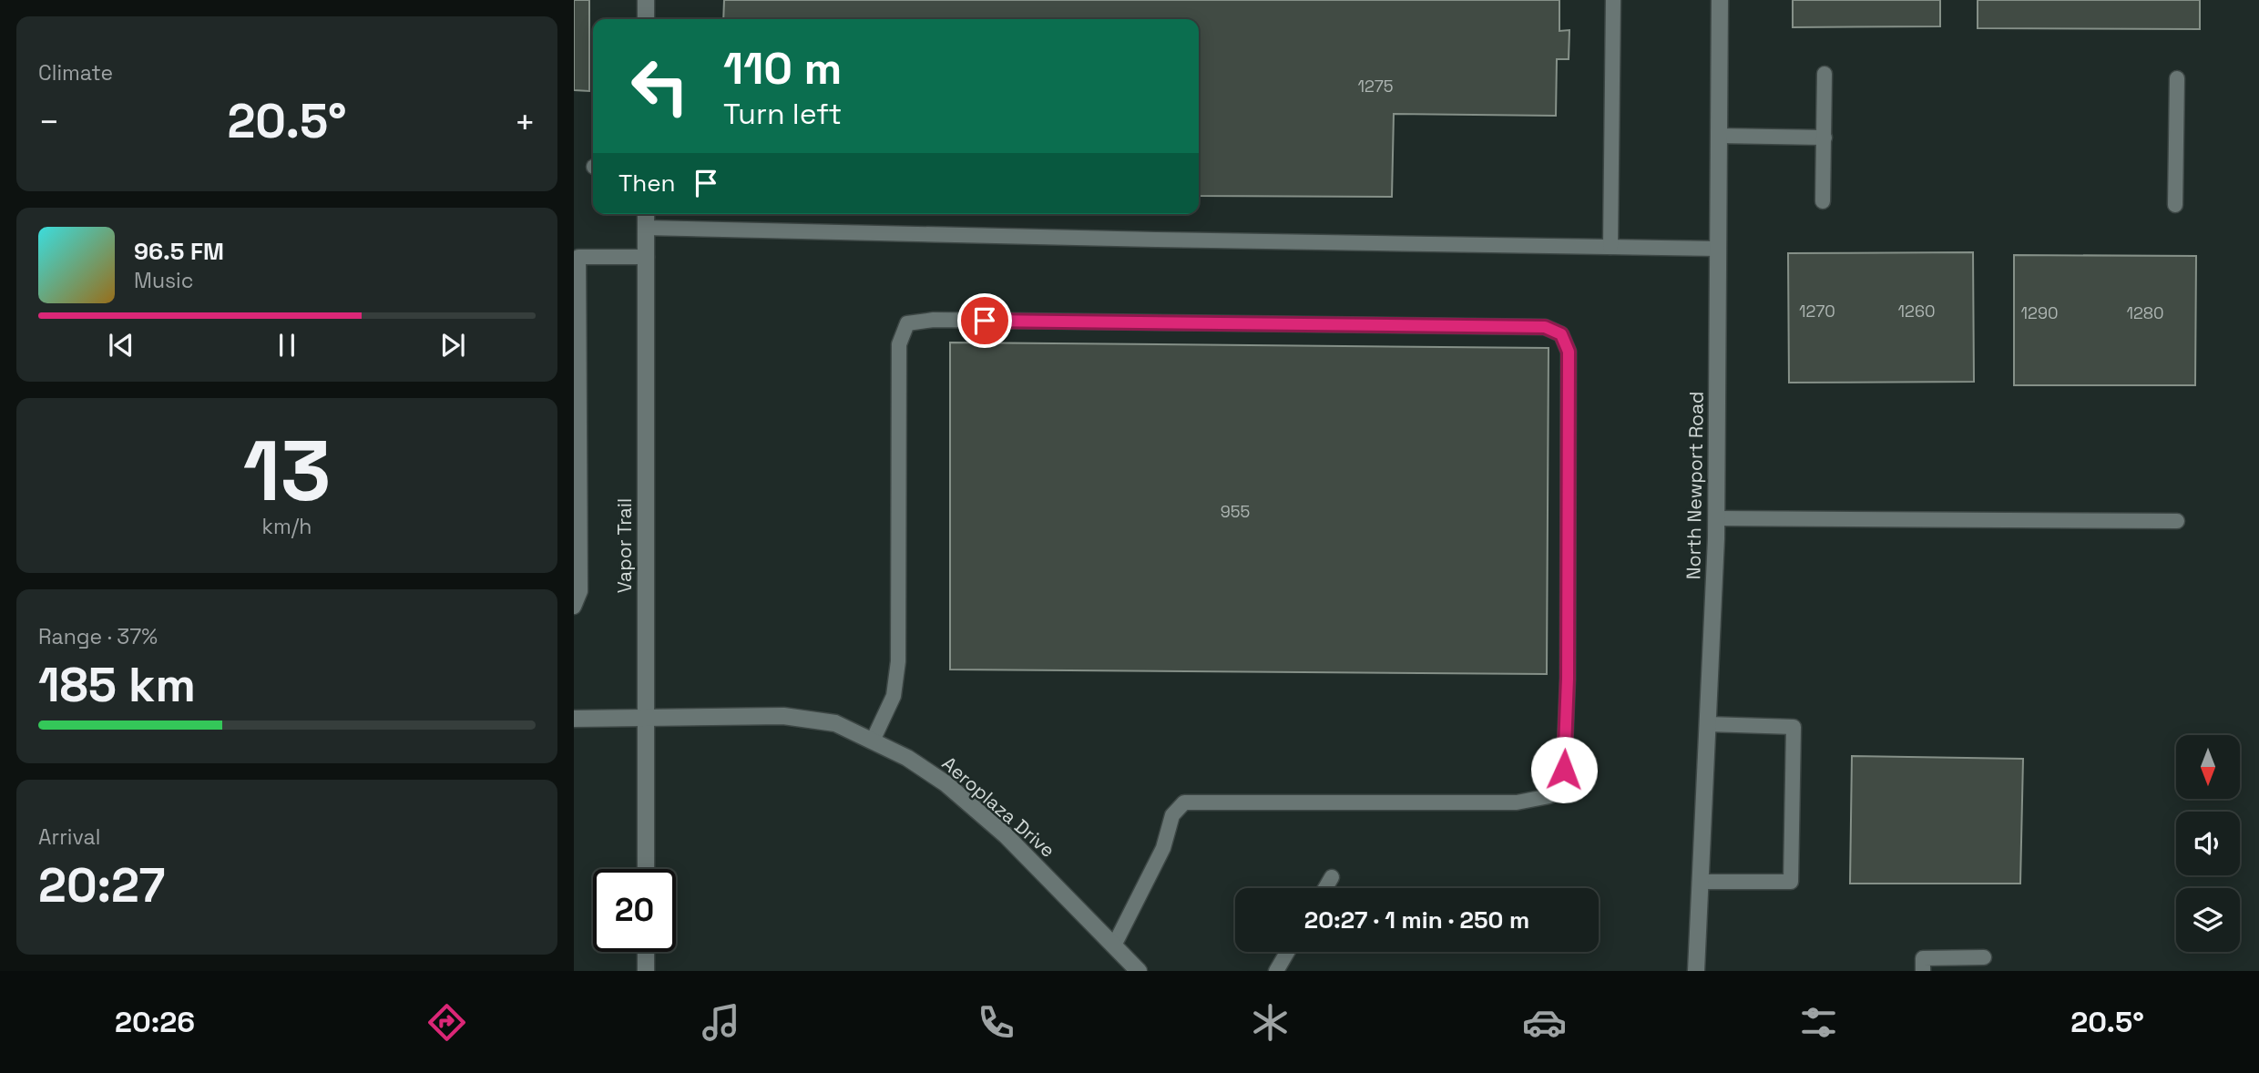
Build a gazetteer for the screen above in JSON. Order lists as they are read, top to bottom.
{
  "streets": {
    "street": ["North Newport Road", "Vapor Trail", "Aeroplaza Drive"]
  },
  "crossings": [
    ["Vapor Trail", "Aeroplaza Drive"]
  ],
  "house_numbers": [
    "1275",
    "1270",
    "1260",
    "1290",
    "1280",
    "955"
  ],
  "north": "bottom",
  "page": {
    "tile": [
      "Climate",
      ["13", "km/h"],
      ["Range · 37%", "185 km"],
      ["Arrival", "20:27"]
    ],
    "turn": ["110 m", "Turn left"],
    "heat": ["−", "20.5°", "+"],
    "then": "Then",
    "song": ["96.5 FM", "Music"],
    "limit": "20",
    "trip": "20:27 · 1 min · 250 m",
    "tabs": ["20:26", "20.5°"]
  }
}
